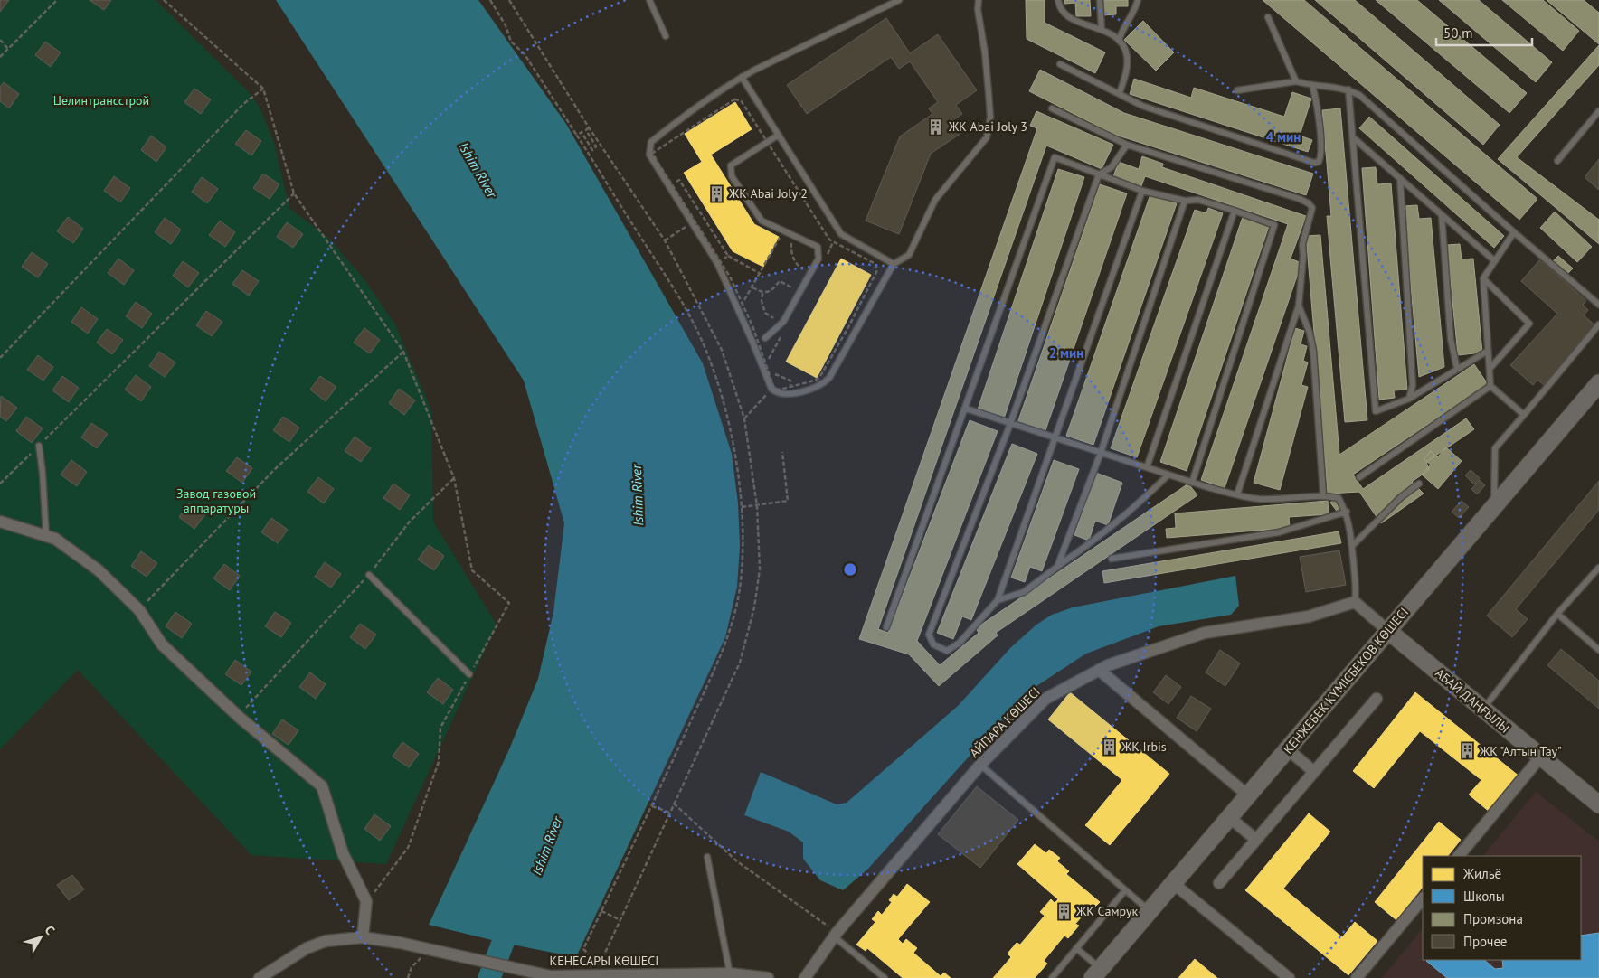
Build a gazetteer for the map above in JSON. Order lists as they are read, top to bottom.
{
  "streets": {
    "street": [
      "КЕНЖЕБЕК КҮМІСБЕКОВ КӨШЕСІ",
      "АБАЙ ДАҢҒЫЛЫ",
      "АЙПАРА КӨШЕСІ",
      "КЕНЕСАРЫ КӨШЕСІ"
    ]
  },
  "crossings": [
    ["КЕНЖЕБЕК КҮМІСБЕКОВ КӨШЕСІ", "АБАЙ ДАҢҒЫЛЫ"]
  ],
  "water": ["Ishim River"],
  "parks": ["Целинтрансстрой", "Завод газовой аппаратуры"],
  "places": {
    "building": [
      "ЖК Abai Joly 3",
      "ЖК Abai Joly 2",
      "ЖК Irbis",
      "ЖК \"Алтын Тау\"",
      "ЖК Самрук"
    ]
  },
  "legend": [
    "Жильё",
    "Школы",
    "Промзона",
    "Прочее"
  ],
  "scale_bar": "50 m",
  "north": "top right",
  "rings": ["4 мин", "2 мин"]
}
